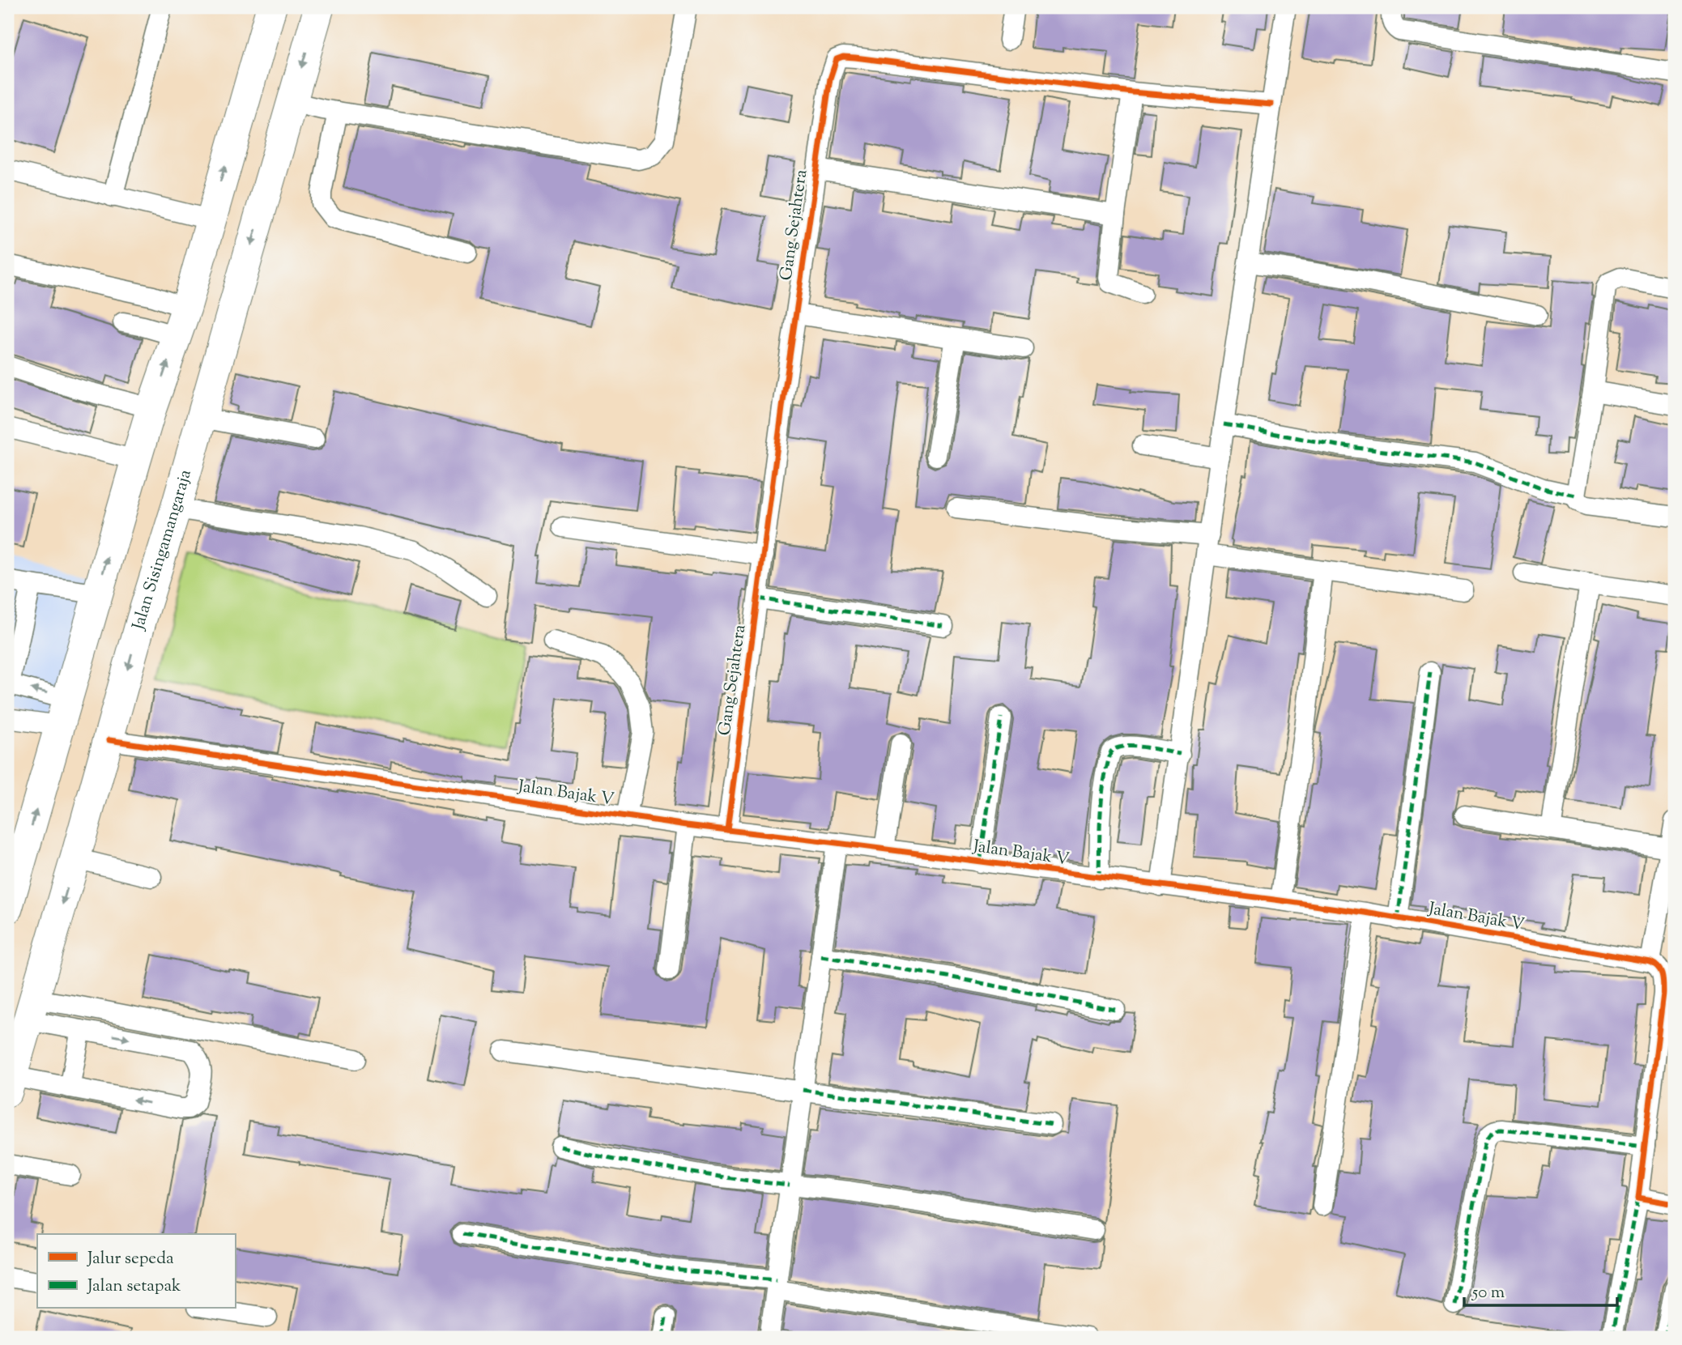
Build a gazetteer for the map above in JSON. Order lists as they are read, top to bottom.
{
  "streets": {
    "highway": ["Jalan Sisingamangaraja"],
    "street": ["Gang Sejahtera", "Jalan Bajak V"]
  },
  "crossings": [
    ["Gang Sejahtera", "Jalan Bajak V"],
    ["Jalan Sisingamangaraja", "Jalan Bajak V"]
  ],
  "legend": ["Jalur sepeda", "Jalan setapak"],
  "scale_bar": "50 m"
}
